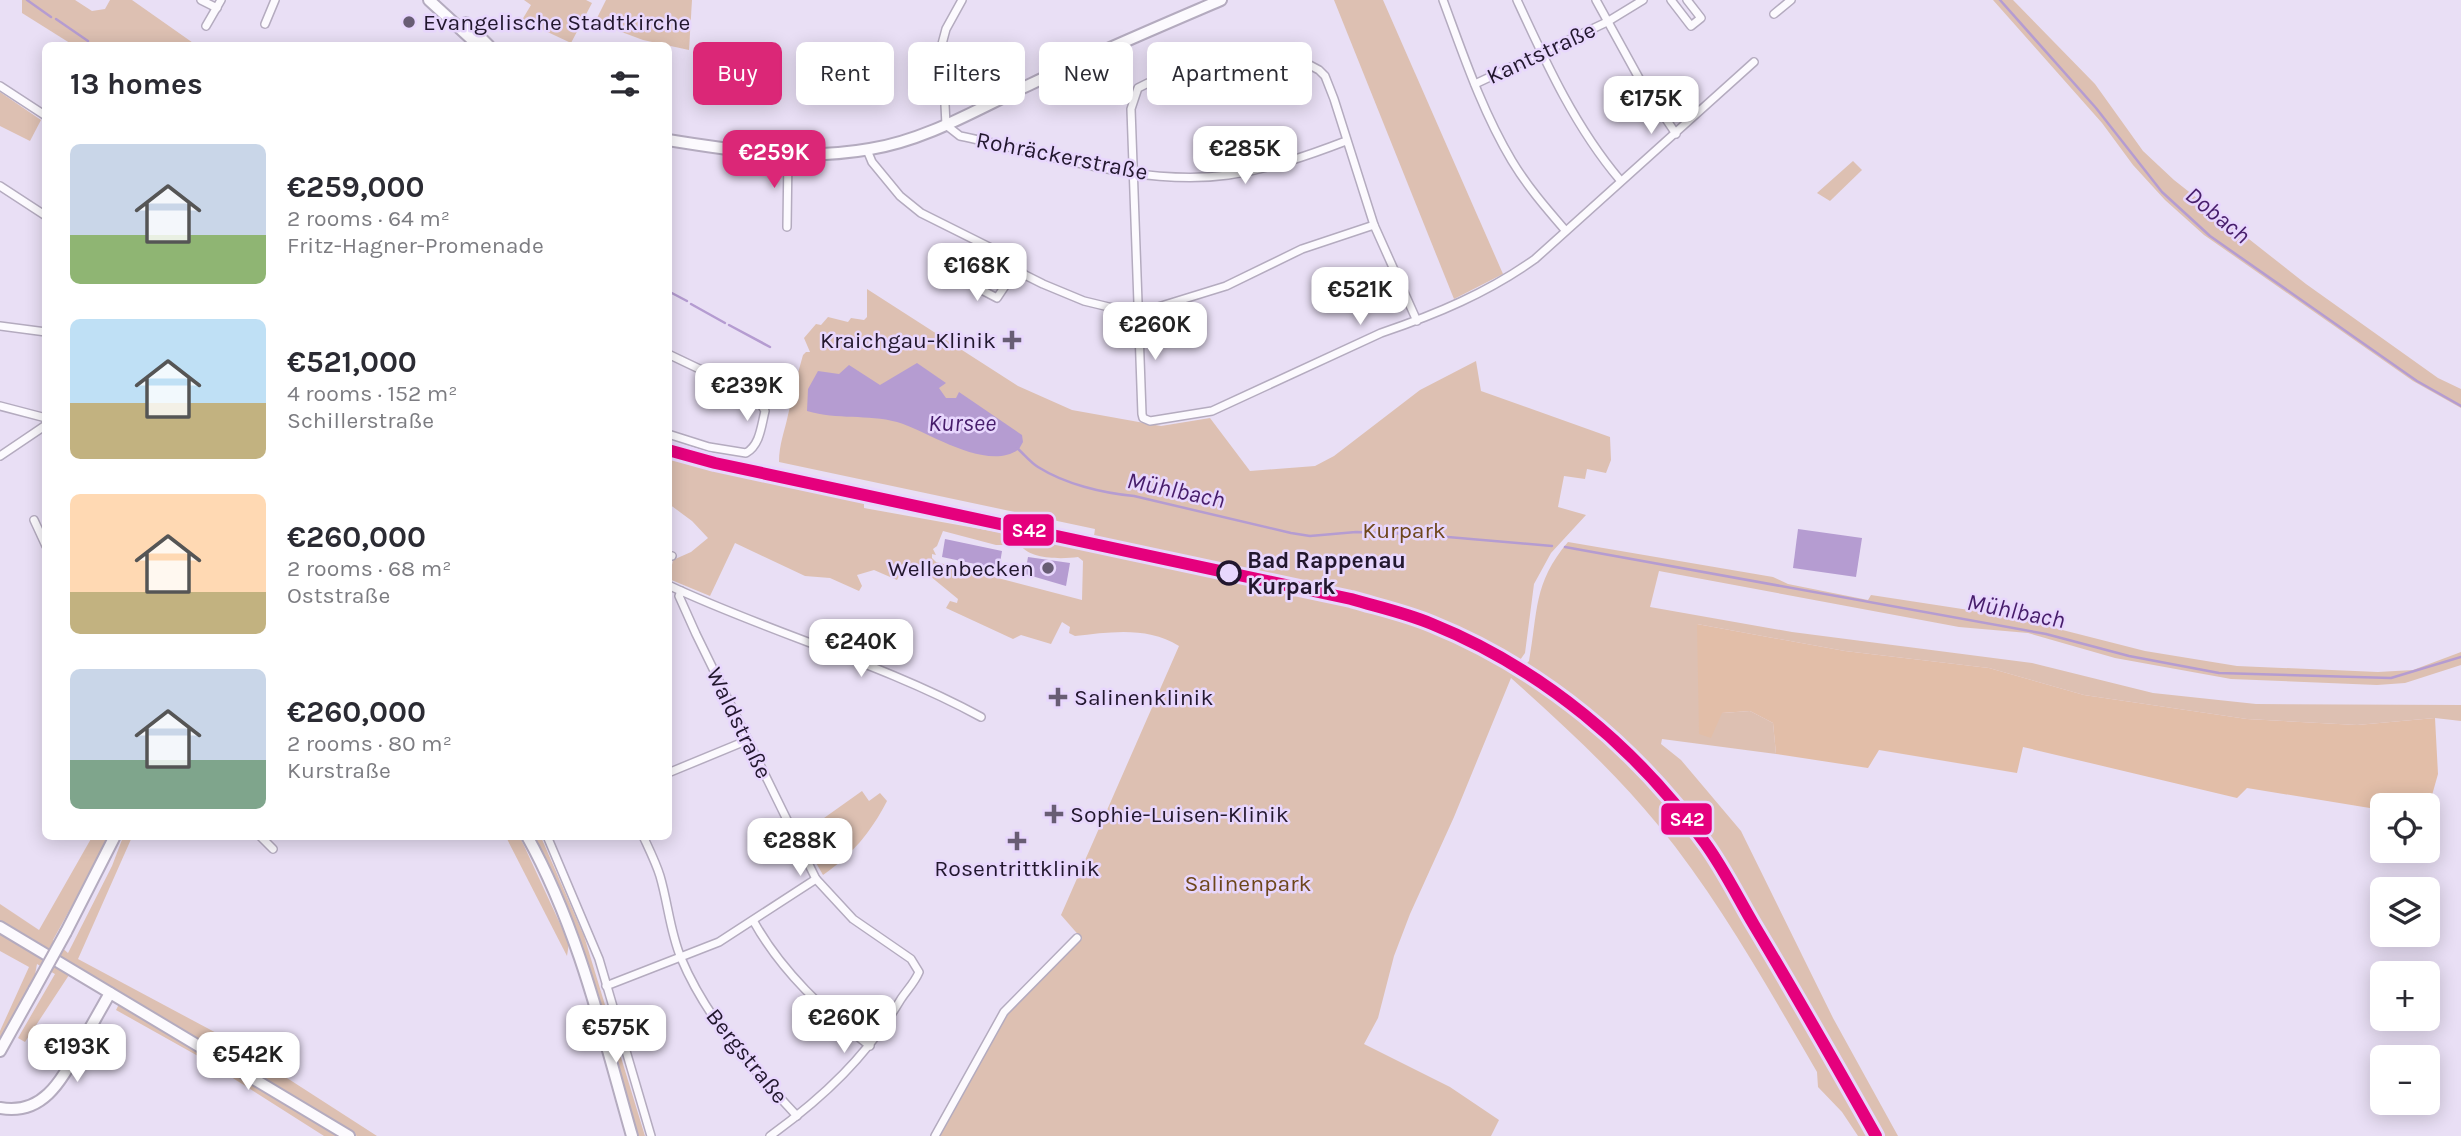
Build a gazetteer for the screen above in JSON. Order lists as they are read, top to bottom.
{
  "streets": {
    "street": [
      "Kantstraße",
      "Rohräckerstraße",
      "Waldstraße",
      "Bergstraße"
    ]
  },
  "water": ["Dobach", "Kursee", "Mühlbach"],
  "parks": ["Kurpark", "Salinenpark"],
  "places": {
    "other": ["Evangelische Stadtkirche", "Wellenbecken", "Bad Rappenau Kurpark"],
    "health": [
      "Kraichgau-Klinik",
      "Salinenklinik",
      "Sophie-Luisen-Klinik",
      "Rosentrittklinik"
    ]
  },
  "lines": ["transit line S42"],
  "page": {
    "chip": [
      "Buy",
      "Rent",
      "Filters",
      "New",
      "Apartment"
    ],
    "heading": "13 homes",
    "price": [
      "€175K",
      "€285K",
      "€259K",
      "€168K",
      "€521K",
      "€260K",
      "€239K",
      "€240K",
      "€288K",
      "€260K",
      "€575K",
      "€193K",
      "€542K"
    ],
    "list": [
      {
        "name": "€259,000",
        "note": "2 rooms · 64 m² · Fritz-Hagner-Promenade"
      },
      {
        "name": "€521,000",
        "note": "4 rooms · 152 m² · Schillerstraße"
      },
      {
        "name": "€260,000",
        "note": "2 rooms · 68 m² · Oststraße"
      },
      {
        "name": "€260,000",
        "note": "2 rooms · 80 m² · Kurstraße"
      }
    ],
    "map_buttons": ["+", "−"]
  }
}
